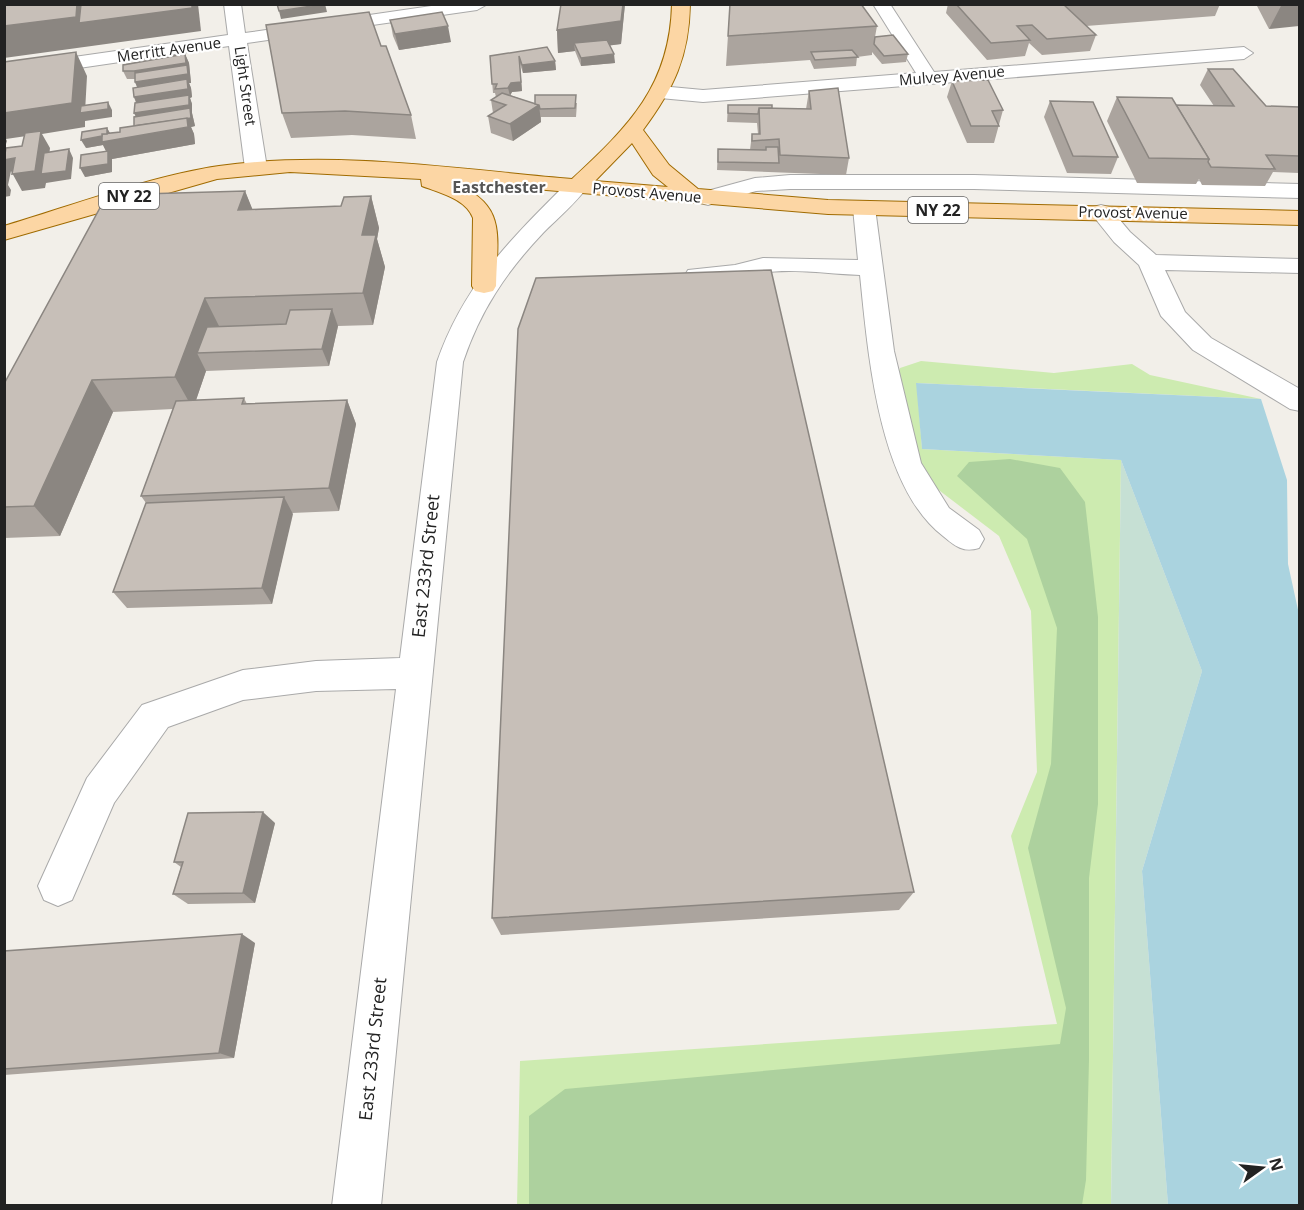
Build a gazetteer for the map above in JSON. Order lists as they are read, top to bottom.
{
  "streets": {
    "main road": ["Provost Avenue", "NY 22", "East 233rd Street"],
    "street": ["Merritt Avenue", "Mulvey Avenue", "Light Street"]
  },
  "crossings": [
    ["Merritt Avenue", "Light Street"],
    ["Mulvey Avenue", "East 233rd Street"],
    ["Light Street", "Provost Avenue"],
    ["Provost Avenue", "East 233rd Street"]
  ],
  "districts": ["Eastchester"],
  "north": "right"
}
